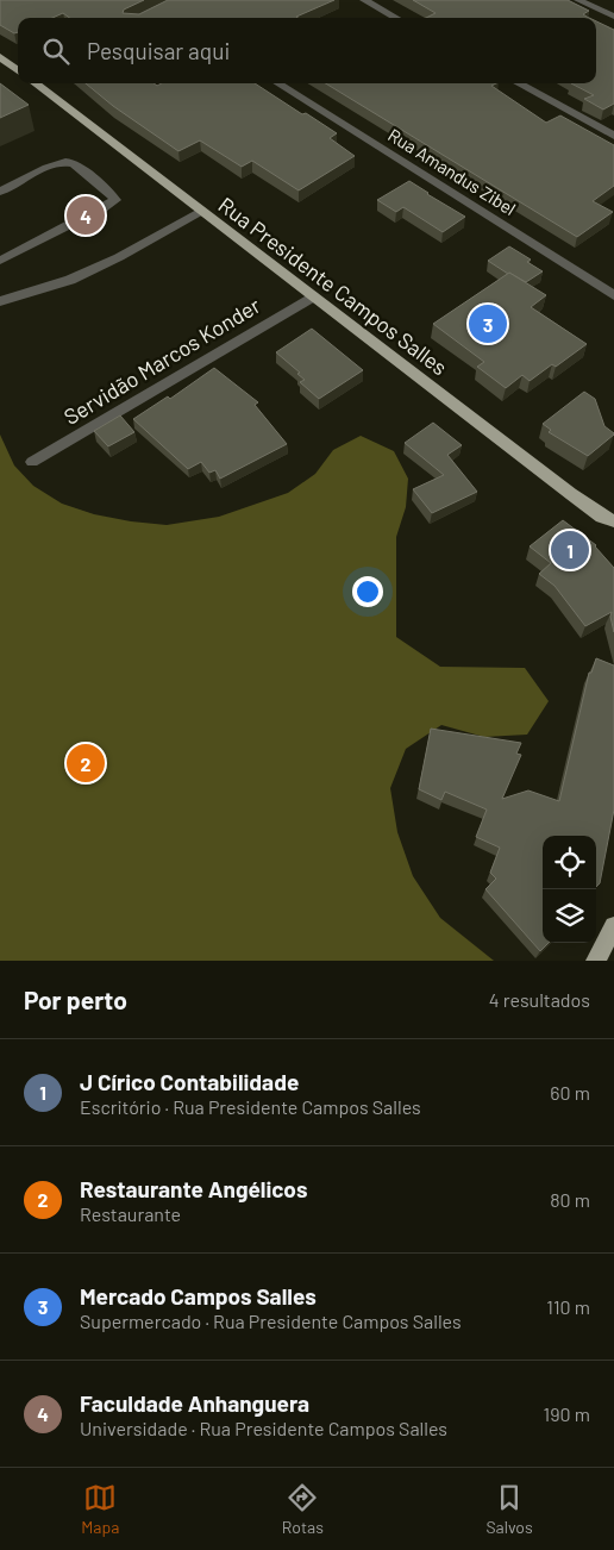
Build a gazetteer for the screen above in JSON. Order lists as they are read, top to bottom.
{
  "streets": {
    "main road": ["Rua Presidente Campos Salles"],
    "street": ["Rua Amandus Zibel", "Servidão Marcos Konder"]
  },
  "crossings": [
    ["Rua Presidente Campos Salles", "Servidão Marcos Konder"]
  ],
  "page": {
    "search": "Pesquisar aqui",
    "pins": [
      "4",
      "3",
      "1",
      "2"
    ],
    "heading": ["Por perto", "4 resultados"],
    "list": [
      {
        "mark": "1",
        "name": "J Círico Contabilidade",
        "note": "Escritório · Rua Presidente Campos Salles",
        "value": "60 m"
      },
      {
        "mark": "2",
        "name": "Restaurante Angélicos",
        "note": "Restaurante",
        "value": "80 m"
      },
      {
        "mark": "3",
        "name": "Mercado Campos Salles",
        "note": "Supermercado · Rua Presidente Campos Salles",
        "value": "110 m"
      },
      {
        "mark": "4",
        "name": "Faculdade Anhanguera",
        "note": "Universidade · Rua Presidente Campos Salles",
        "value": "190 m"
      }
    ],
    "nav": ["Mapa", "Rotas", "Salvos"]
  }
}
